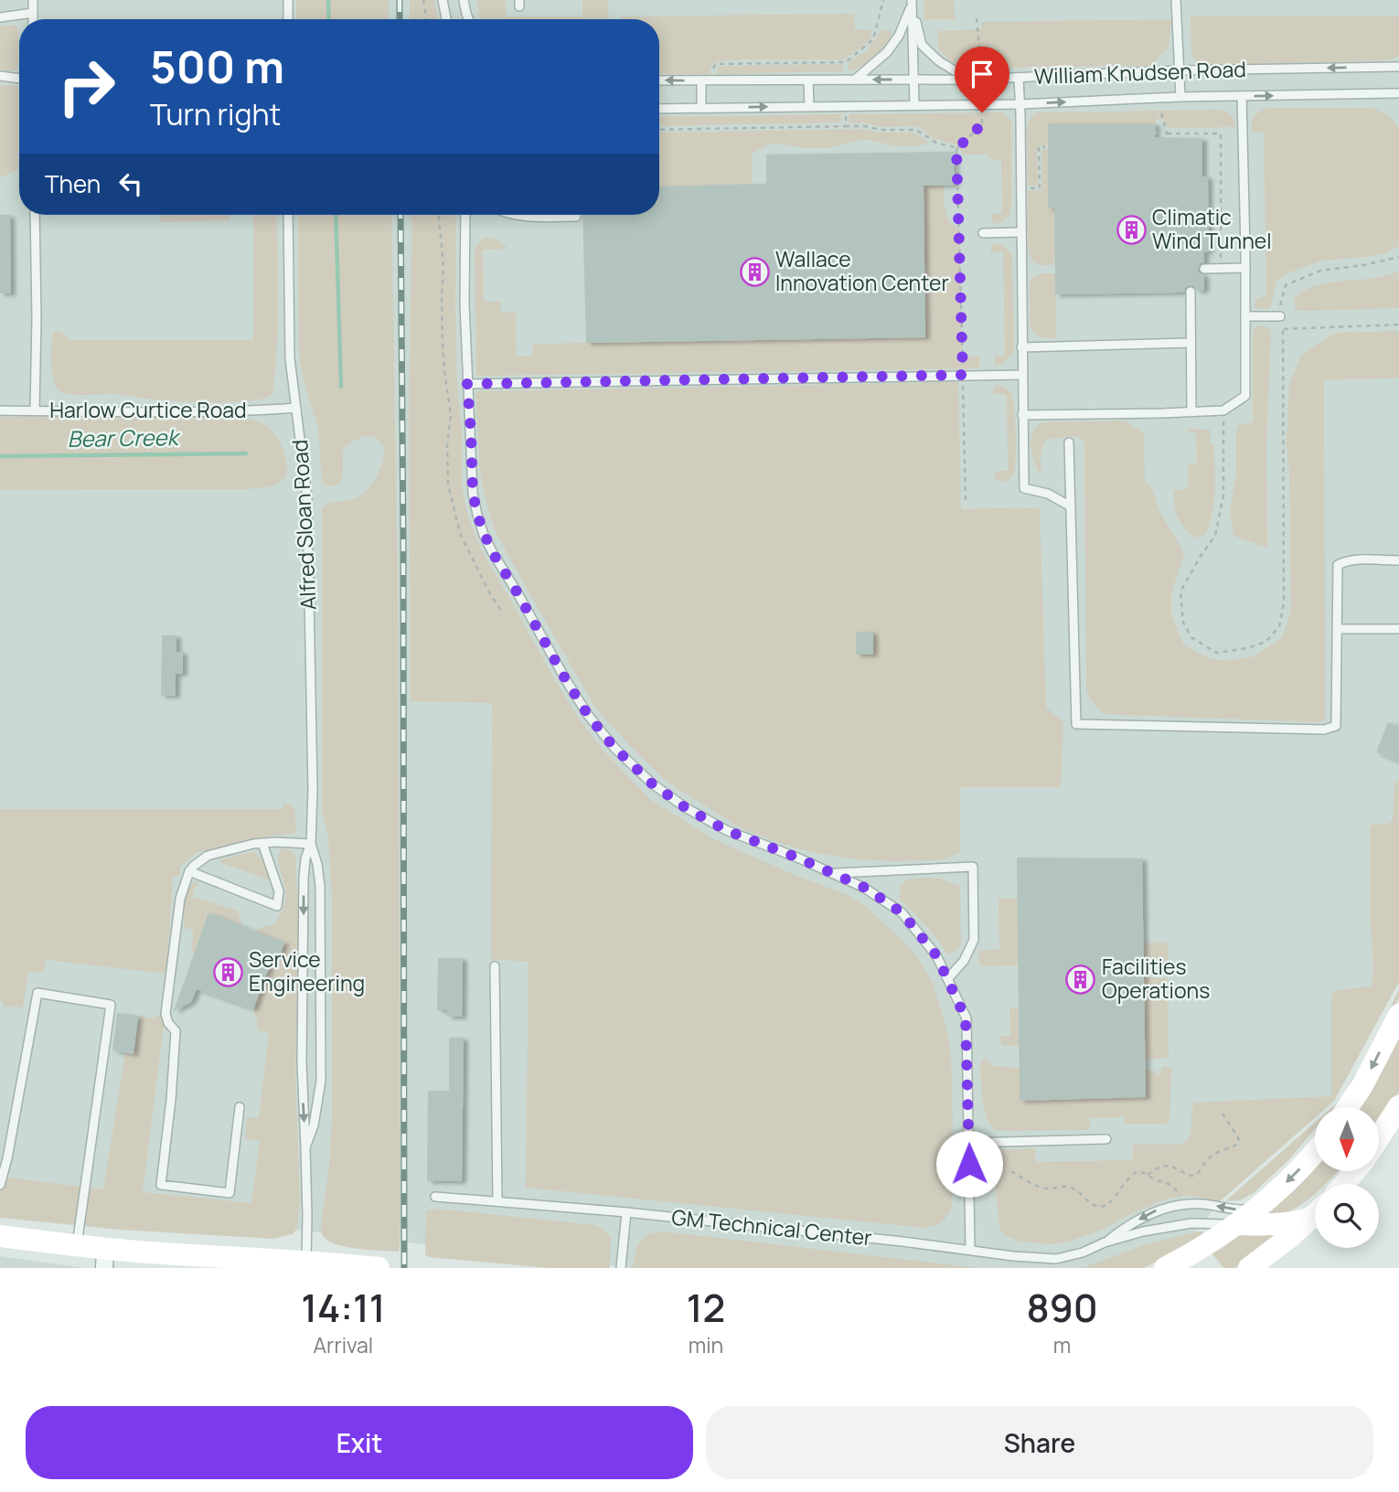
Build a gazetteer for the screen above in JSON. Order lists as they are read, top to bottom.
{
  "streets": {
    "lane": [
      "William Knudsen Road",
      "Harlow Curtice Road",
      "Alfred Sloan Road",
      "GM Technical Center"
    ]
  },
  "crossings": [
    ["Harlow Curtice Road", "Alfred Sloan Road"]
  ],
  "water": ["Bear Creek"],
  "places": {
    "building": [
      "Climatic Wind Tunnel",
      "Wallace Innovation Center",
      "Service Engineering",
      "Facilities Operations"
    ]
  },
  "north": "bottom",
  "page": {
    "turn": ["500 m", "Turn right"],
    "then": "Then",
    "eta": [
      "14:11",
      "Arrival",
      "12",
      "min",
      "890",
      "m"
    ],
    "buttons": ["Exit", "Share"]
  }
}
